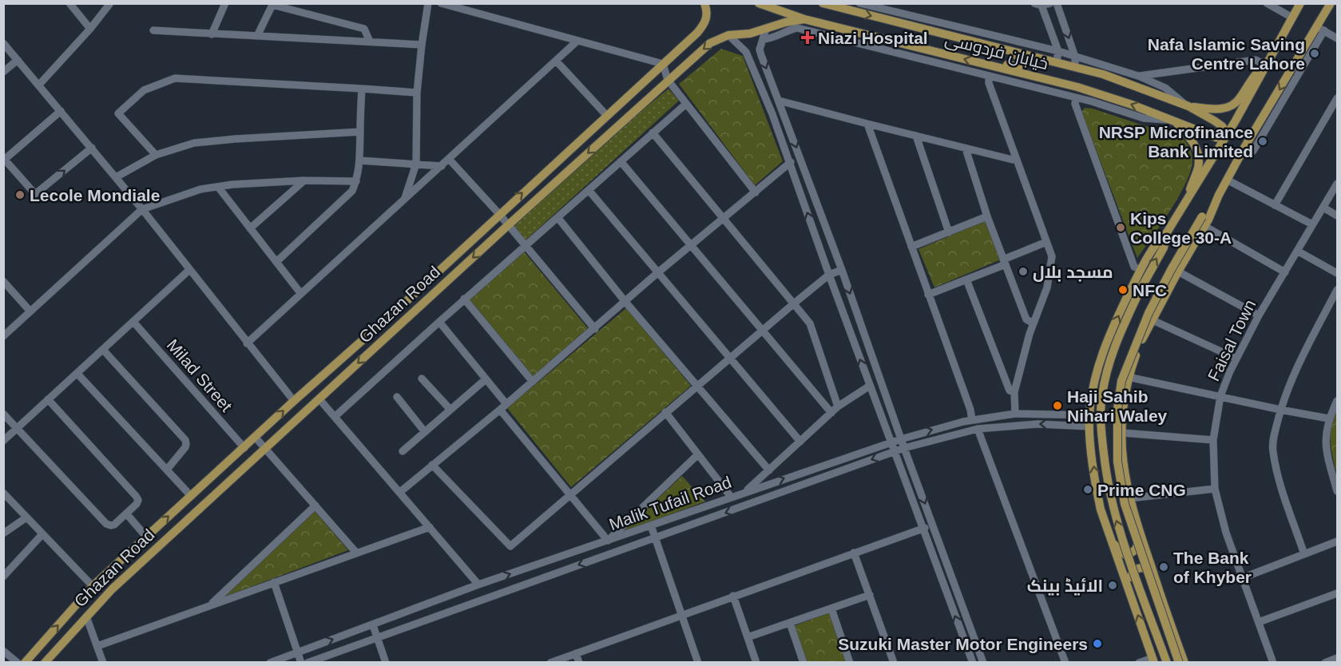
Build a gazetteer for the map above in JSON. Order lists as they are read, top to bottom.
{
  "streets": {
    "main road": ["خیابان فردوسی", "Ghazan Road"],
    "street": ["Faisal Town", "Milad Street", "Malik Tufail Road"]
  },
  "crossings": [
    ["خیابان فردوسی", "Ghazan Road"],
    ["Ghazan Road", "Milad Street"]
  ],
  "places": {
    "health": ["Niazi Hospital"],
    "other": [
      "Nafa Islamic Saving Centre Lahore",
      "NRSP Microfinance Bank Limited",
      "Lecole Mondiale",
      "Kips College 30-A",
      "مسجد بلال",
      "NFC",
      "Haji Sahib Nihari Waley",
      "Prime CNG",
      "The Bank of Khyber",
      "الائیڈ بینک",
      "Suzuki Master Motor Engineers"
    ]
  }
}
